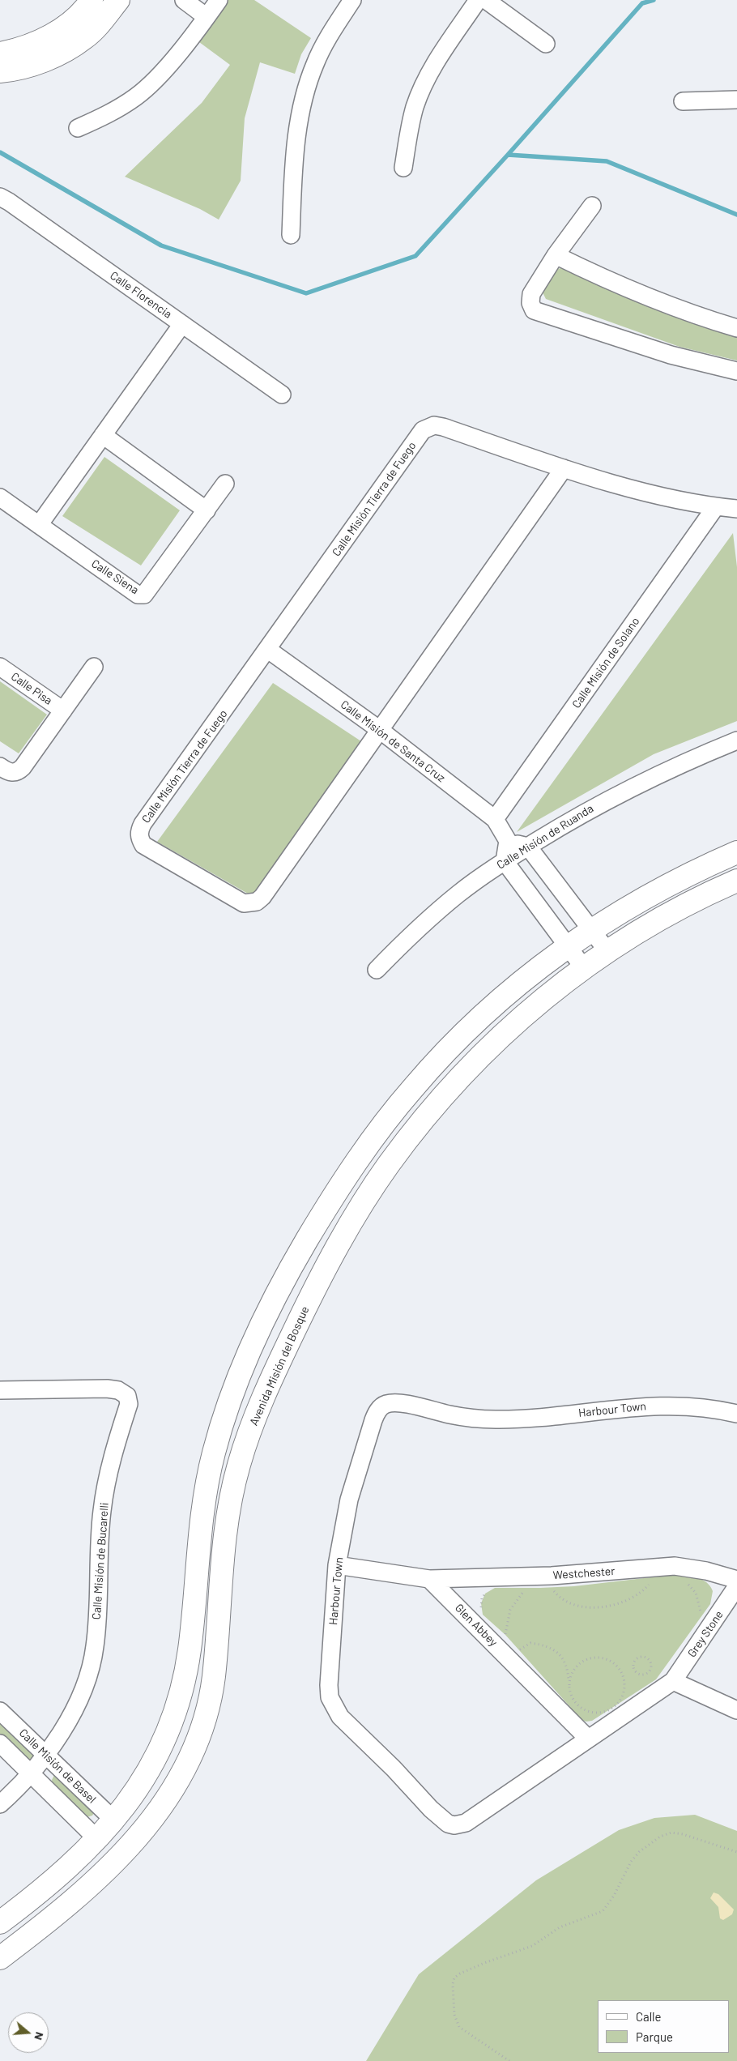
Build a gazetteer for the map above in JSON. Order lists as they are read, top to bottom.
{
  "streets": {
    "main road": ["Avenida Misión del Bosque"],
    "street": [
      "Calle Florencia",
      "Calle Misión Tierra de Fuego",
      "Calle Siena",
      "Calle Misión de Solano",
      "Calle Pisa",
      "Calle Misión de Santa Cruz",
      "Calle Misión de Ruanda",
      "Harbour Town",
      "Calle Misión de Bucarelli",
      "Westchester",
      "Glen Abbey",
      "Grey Stone",
      "Calle Misión de Basel"
    ]
  },
  "crossings": [
    ["Calle Misión Tierra de Fuego", "Calle Misión de Solano"],
    ["Calle Misión Tierra de Fuego", "Calle Misión de Santa Cruz"],
    ["Calle Misión de Solano", "Calle Misión de Santa Cruz"],
    ["Harbour Town", "Glen Abbey"],
    ["Harbour Town", "Grey Stone"],
    ["Calle Misión de Bucarelli", "Calle Misión de Basel"],
    ["Westchester", "Glen Abbey"]
  ],
  "legend": ["Calle", "Parque"],
  "north": "right"
}
